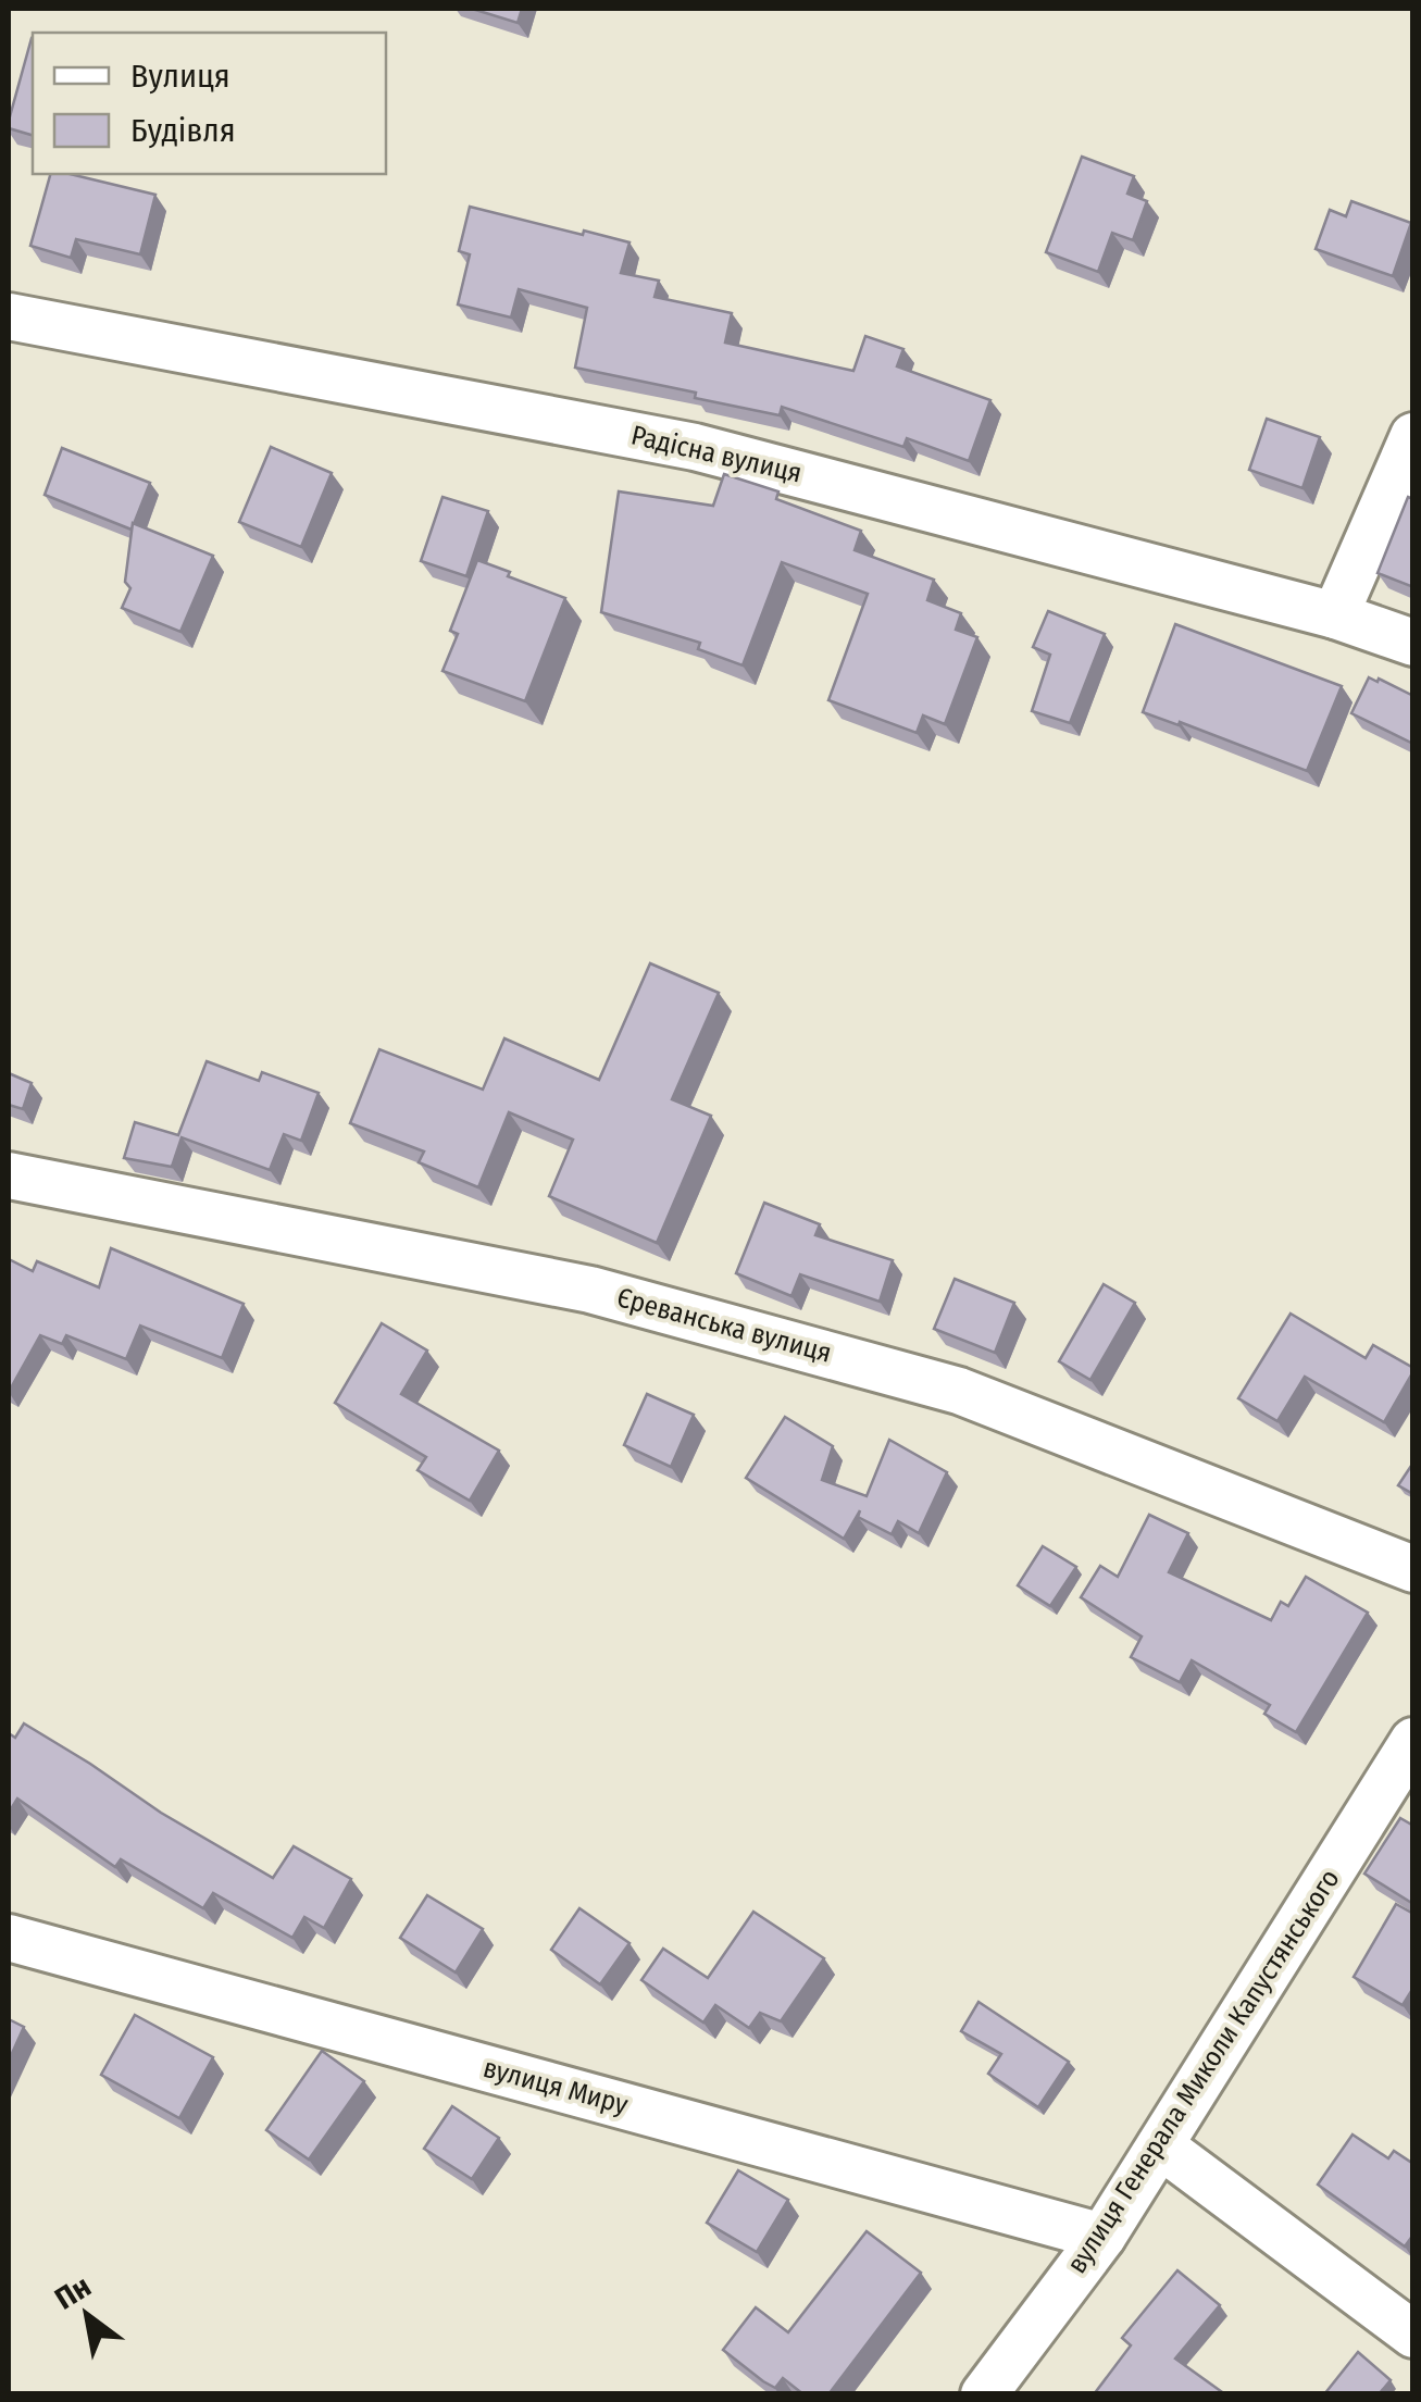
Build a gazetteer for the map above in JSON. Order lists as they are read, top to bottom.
{
  "streets": {
    "street": [
      "Радісна вулиця",
      "Єреванська вулиця",
      "вулиця Генерала Миколи Капустянського",
      "вулиця Миру"
    ]
  },
  "crossings": [
    ["вулиця Генерала Миколи Капустянського", "вулиця Миру"]
  ],
  "legend": ["Вулиця", "Будівля"],
  "north": "top left"
}
